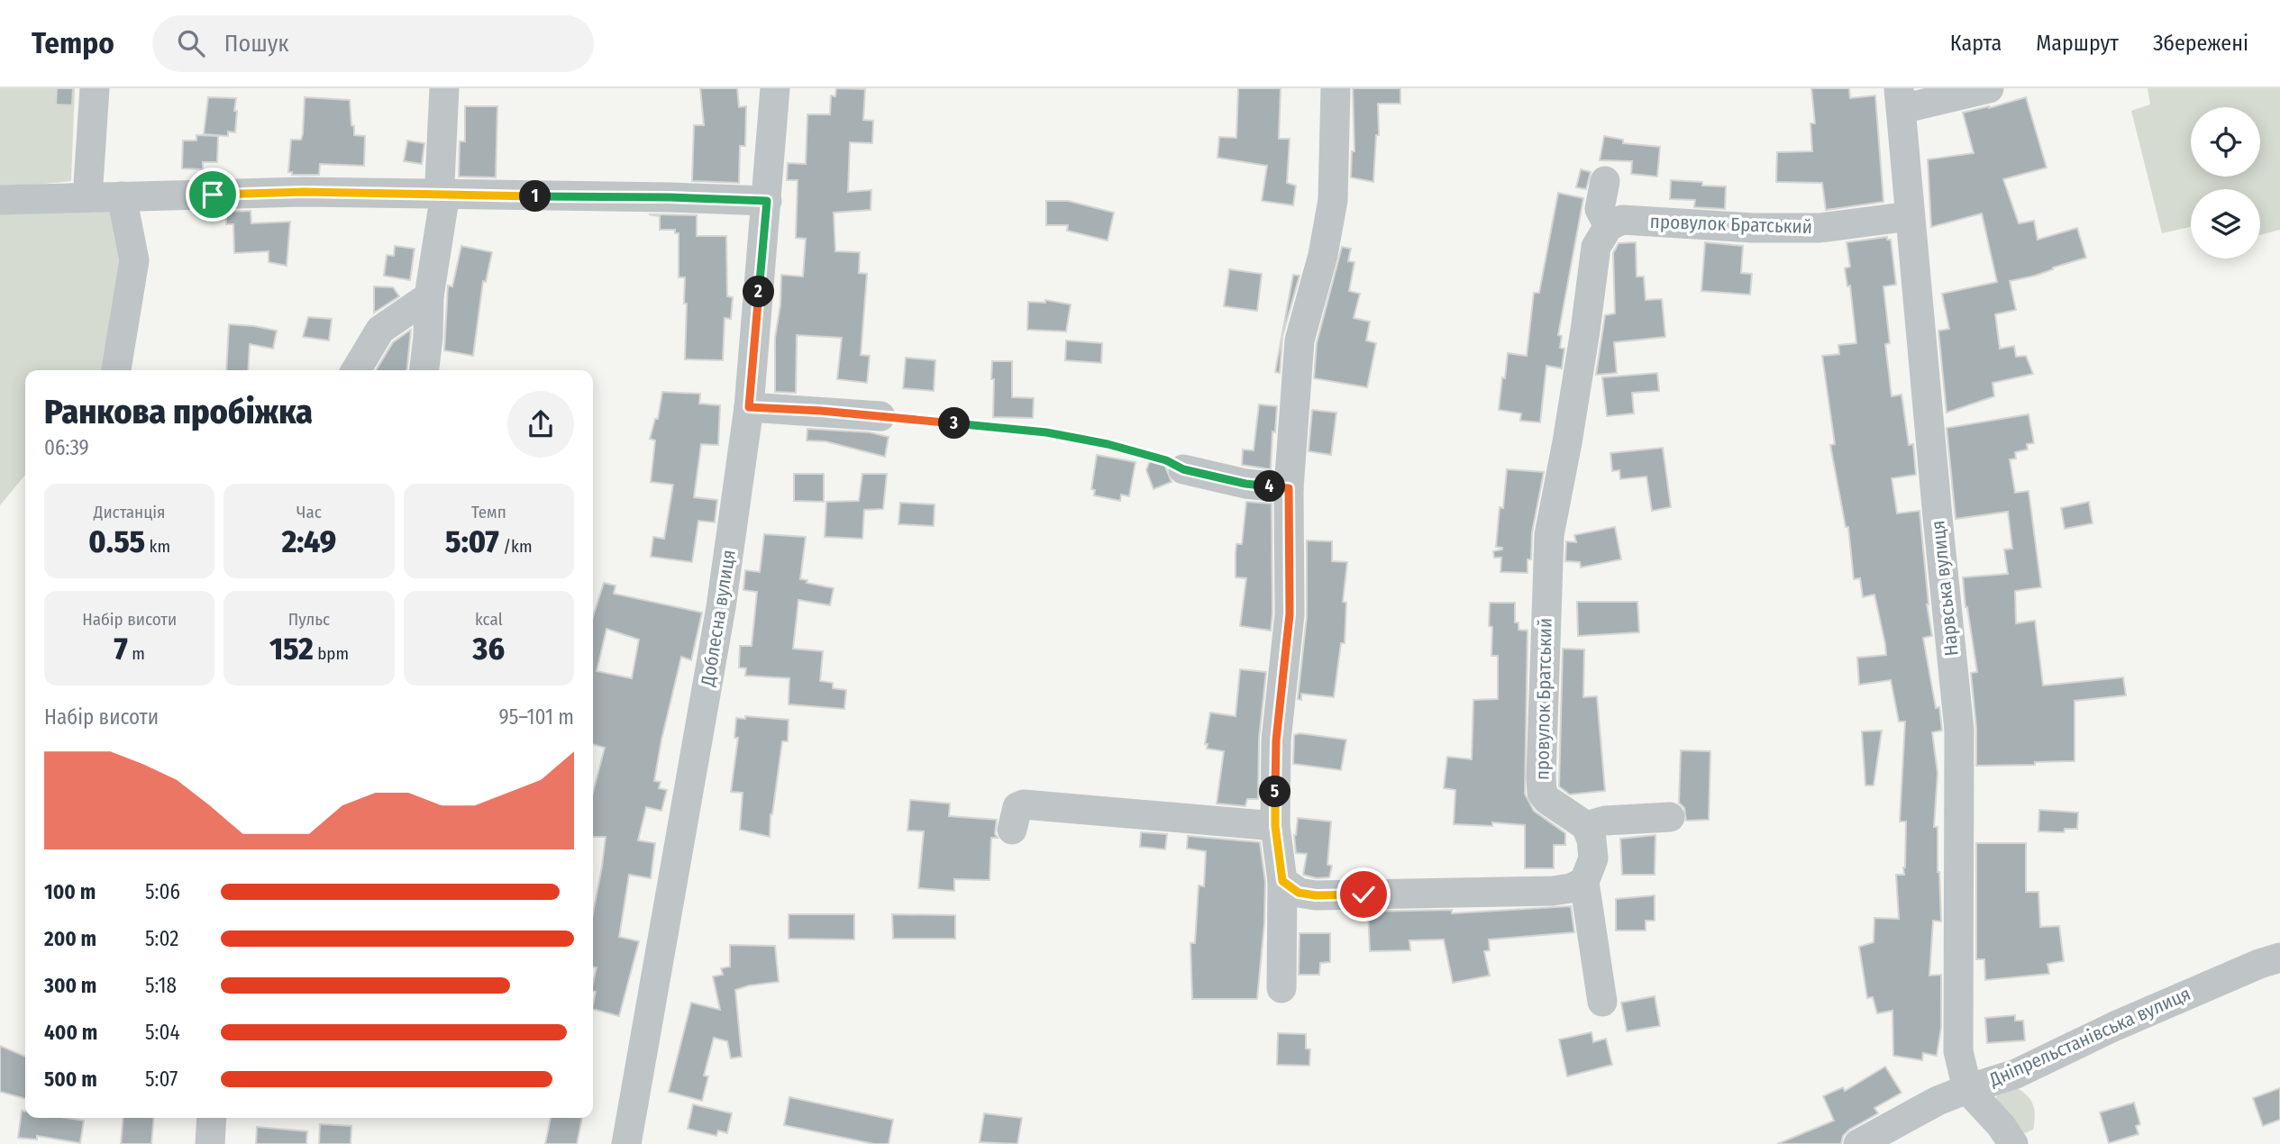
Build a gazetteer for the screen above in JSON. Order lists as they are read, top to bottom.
{
  "streets": {
    "street": [
      "провулок Братський",
      "Нарвська вулиця",
      "Доблесна вулиця",
      "Дніпрельстанівська вулиця"
    ]
  },
  "crossings": [
    ["провулок Братський", "Нарвська вулиця"],
    ["Нарвська вулиця", "Дніпрельстанівська вулиця"]
  ],
  "page": {
    "header": "Tempo",
    "search": "Пошук",
    "nav": ["Карта", "Маршрут", "Збережені"],
    "pins": [
      "1",
      "2",
      "3",
      "4",
      "5"
    ],
    "heading": ["Ранкова пробіжка", "06:39"],
    "stats": [
      ["Дистанція", "0.55 km"],
      ["Час", "2:49"],
      ["Темп", "5:07 /km"],
      ["Набір висоти", "7 m"],
      ["Пульс", "152 bpm"],
      ["kcal", "36"]
    ],
    "chart": ["Набір висоти", "95–101 m"],
    "list": [
      {
        "name": "100 m",
        "note": "5:06"
      },
      {
        "name": "200 m",
        "note": "5:02"
      },
      {
        "name": "300 m",
        "note": "5:18"
      },
      {
        "name": "400 m",
        "note": "5:04"
      },
      {
        "name": "500 m",
        "note": "5:07"
      }
    ]
  }
}
